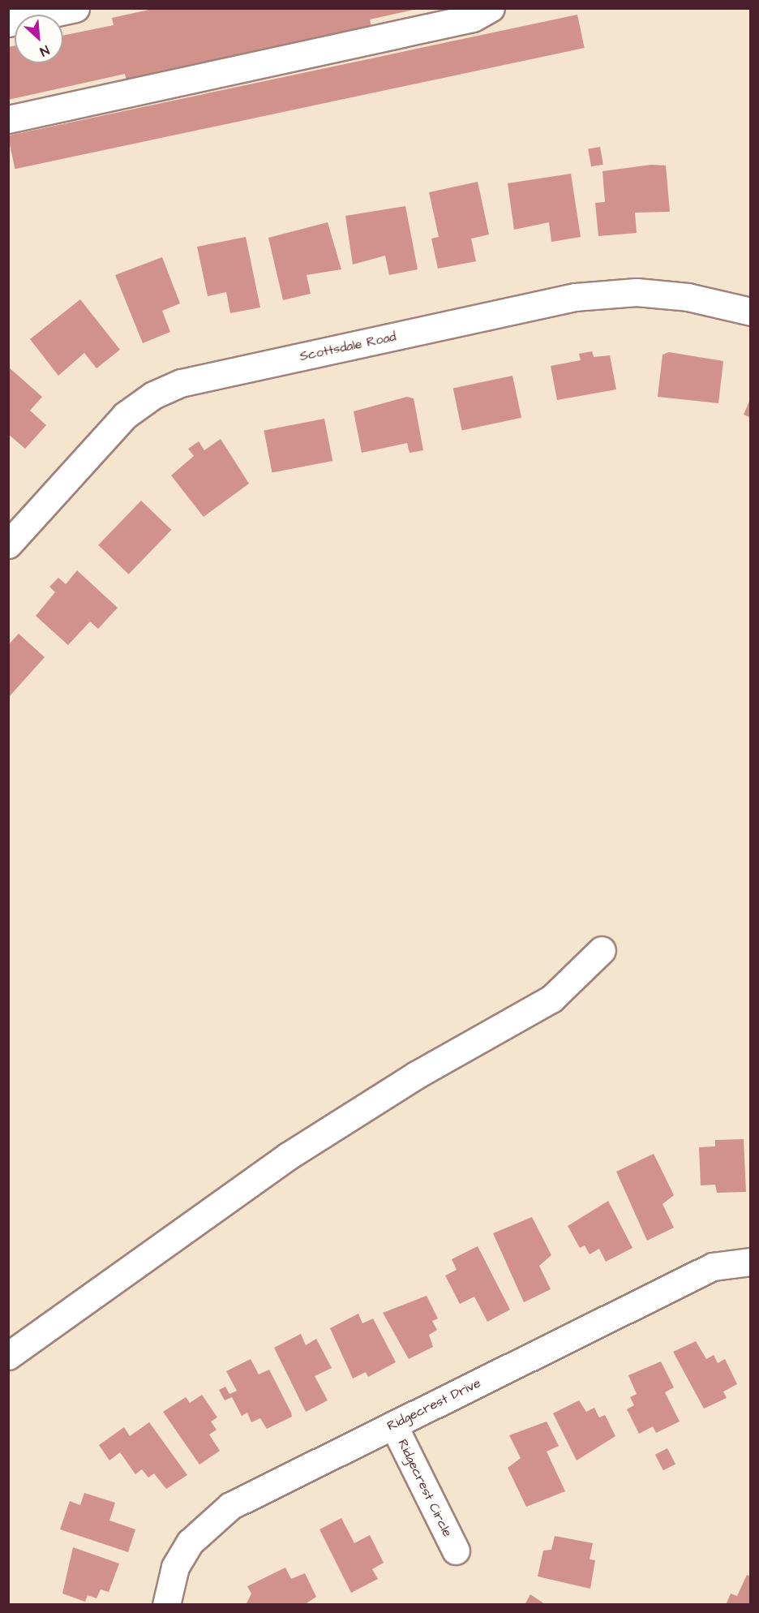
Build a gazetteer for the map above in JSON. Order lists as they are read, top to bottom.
{
  "streets": {
    "street": ["Scottsdale Road", "Ridgecrest Drive", "Ridgecrest Circle"]
  },
  "crossings": [
    ["Ridgecrest Drive", "Ridgecrest Circle"]
  ],
  "north": "bottom right"
}
